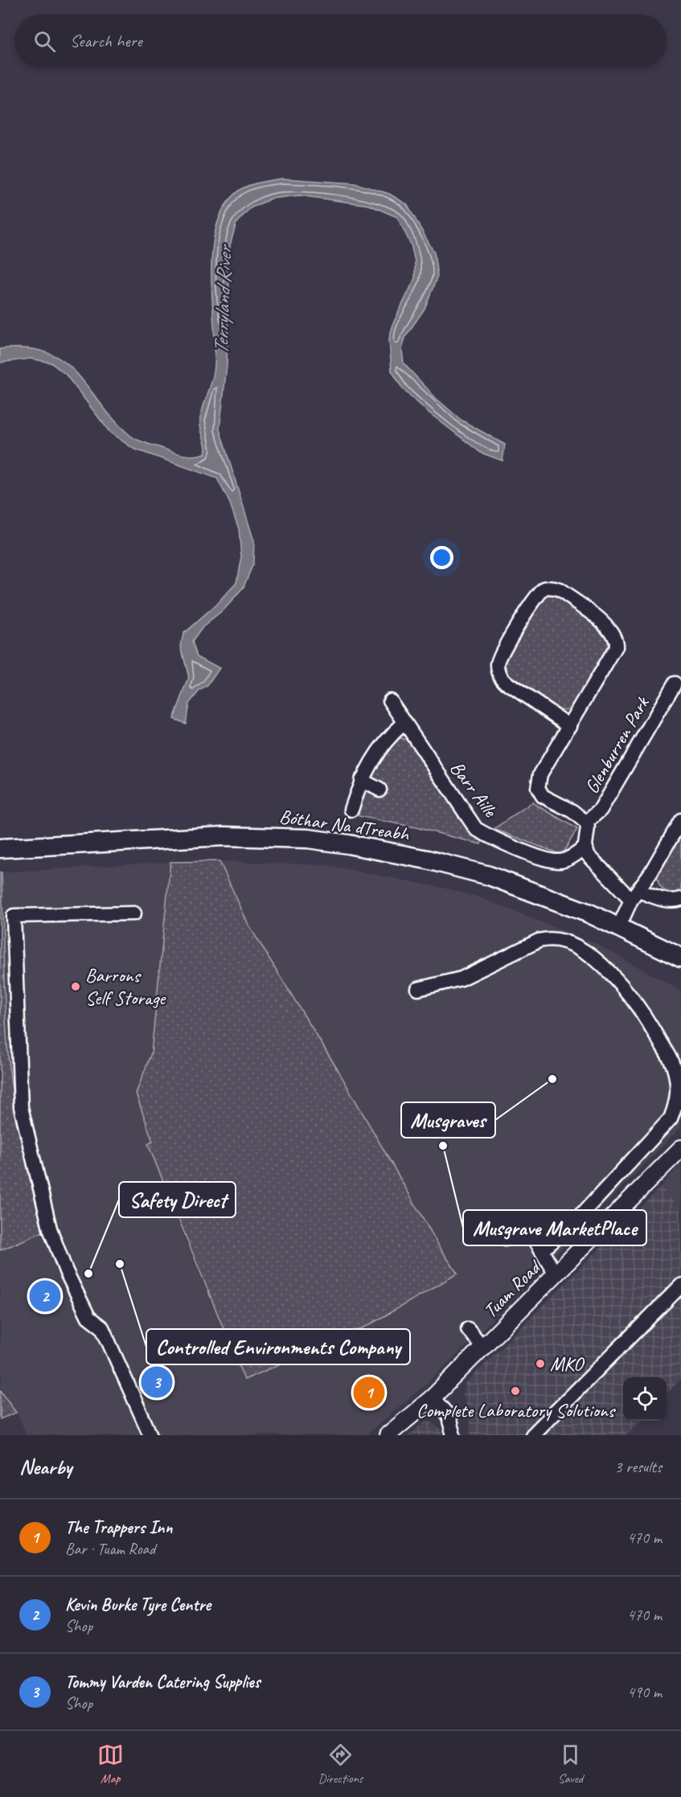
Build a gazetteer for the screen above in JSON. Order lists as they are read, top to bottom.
{
  "streets": {
    "highway": ["Bóthar Na dTreabh"],
    "main road": ["Tuam Road"],
    "street": ["Glenburren Park", "Barr Aille"]
  },
  "crossings": [
    ["Glenburren Park", "Barr Aille"]
  ],
  "water": ["Terryland River"],
  "places": [
    "Barrons Self Storage",
    "Musgraves",
    "Musgrave MarketPlace",
    "Controlled Environments Company",
    "Safety Direct",
    "MKO",
    "Complete Laboratory Solutions"
  ],
  "page": {
    "search": "Search here",
    "pins": ["2", "3", "1"],
    "heading": ["Nearby", "3 results"],
    "list": [
      {
        "mark": "1",
        "name": "The Trappers Inn",
        "note": "Bar · Tuam Road",
        "value": "470 m"
      },
      {
        "mark": "2",
        "name": "Kevin Burke Tyre Centre",
        "note": "Shop",
        "value": "470 m"
      },
      {
        "mark": "3",
        "name": "Tommy Varden Catering Supplies",
        "note": "Shop",
        "value": "490 m"
      }
    ],
    "nav": ["Map", "Directions", "Saved"]
  }
}
